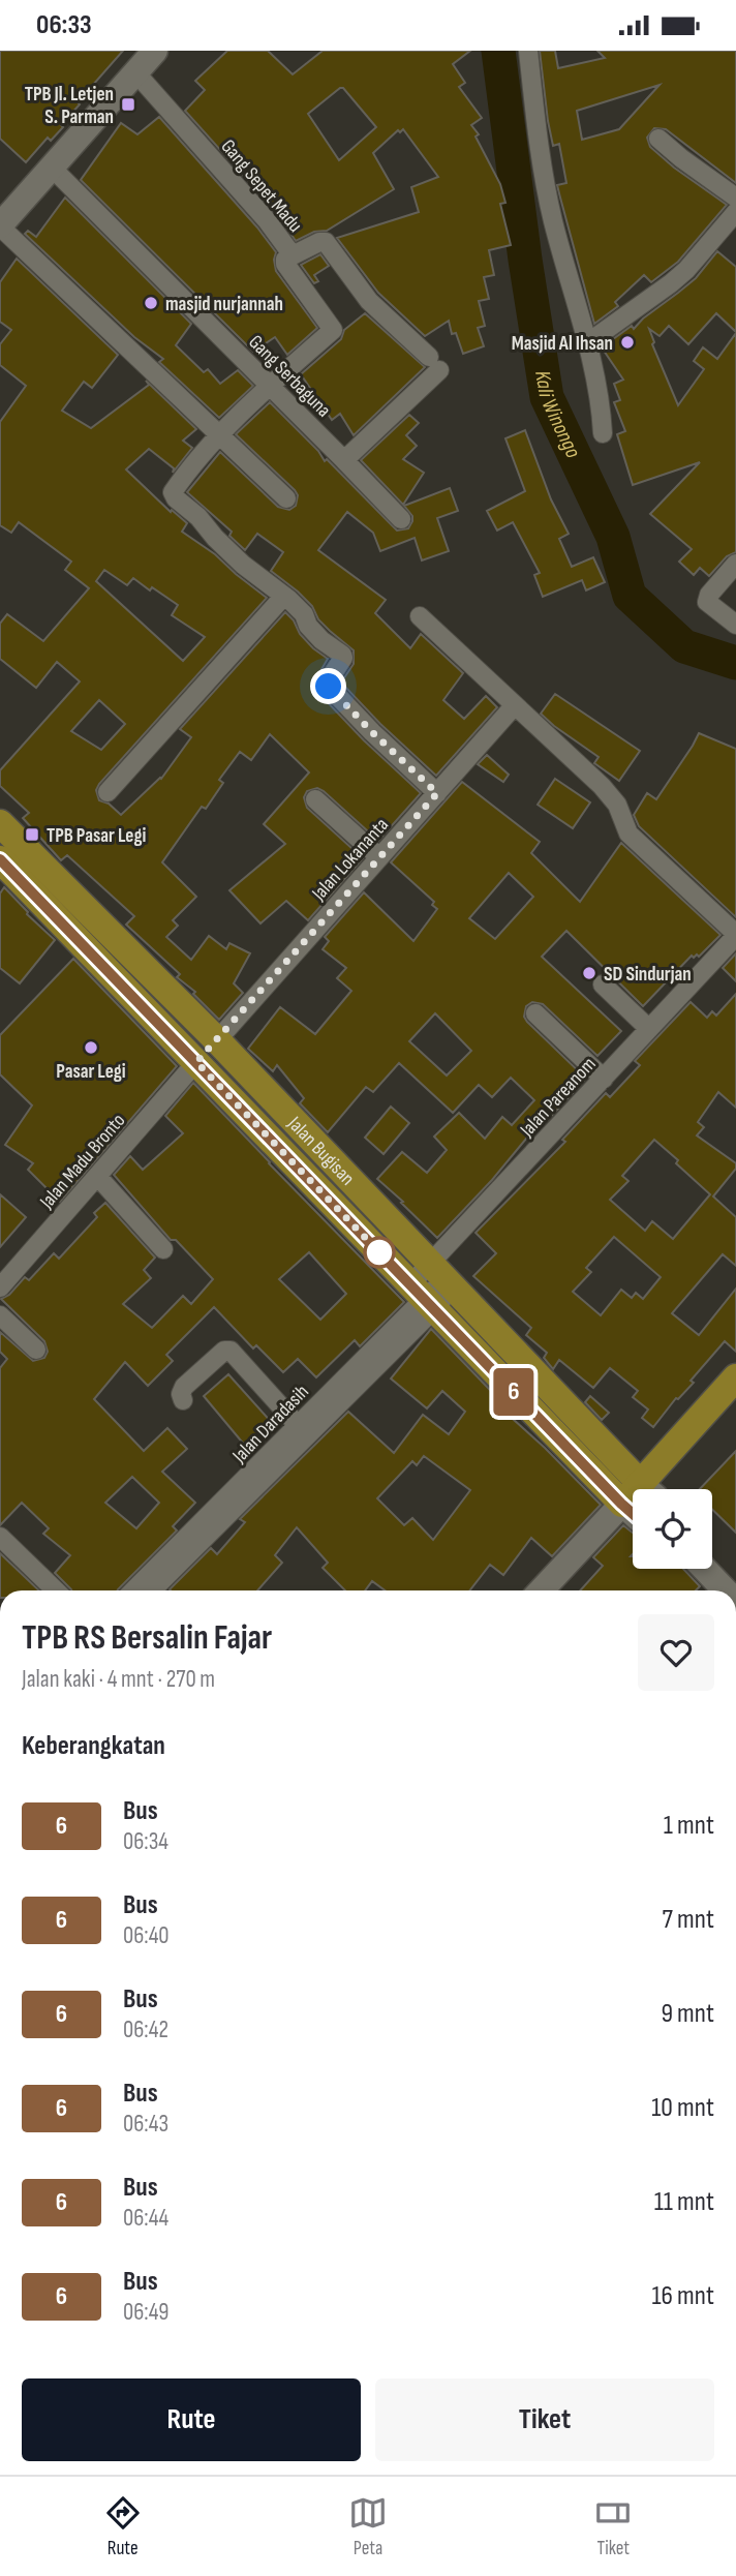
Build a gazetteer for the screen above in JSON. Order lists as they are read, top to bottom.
{
  "streets": {
    "main road": ["Jalan Bugisan"],
    "street": [
      "Gang Sepet Madu",
      "Gang Serbaguna",
      "Jalan Lokananta",
      "Jalan Pareanom",
      "Jalan Madu Bronto",
      "Jalan Daradasih"
    ]
  },
  "crossings": [
    ["Gang Sepet Madu", "Gang Serbaguna"],
    ["Jalan Lokananta", "Jalan Bugisan"],
    ["Jalan Pareanom", "Jalan Bugisan"],
    ["Jalan Pareanom", "Jalan Daradasih"],
    ["Jalan Bugisan", "Jalan Madu Bronto"],
    ["Jalan Bugisan", "Jalan Daradasih"]
  ],
  "water": ["Kali Winongo"],
  "places": {
    "transit": ["TPB Jl. Letjen S. Parman", "TPB Pasar Legi"],
    "other": [
      "masjid nurjannah",
      "Masjid Al Ihsan",
      "SD Sindurjan",
      "Pasar Legi"
    ]
  },
  "lines": ["bus line 6"],
  "page": {
    "status": "06:33",
    "on_map": "6",
    "heading": [
      ["TPB RS Bersalin Fajar", "Jalan kaki · 4 mnt · 270 m"],
      "Keberangkatan"
    ],
    "list": [
      {
        "mark": "6",
        "name": "Bus",
        "note": "06:34",
        "value": "1 mnt"
      },
      {
        "mark": "6",
        "name": "Bus",
        "note": "06:40",
        "value": "7 mnt"
      },
      {
        "mark": "6",
        "name": "Bus",
        "note": "06:42",
        "value": "9 mnt"
      },
      {
        "mark": "6",
        "name": "Bus",
        "note": "06:43",
        "value": "10 mnt"
      },
      {
        "mark": "6",
        "name": "Bus",
        "note": "06:44",
        "value": "11 mnt"
      },
      {
        "mark": "6",
        "name": "Bus",
        "note": "06:49",
        "value": "16 mnt"
      }
    ],
    "buttons": ["Rute", "Tiket"],
    "tabs": ["Rute", "Peta", "Tiket"]
  }
}
